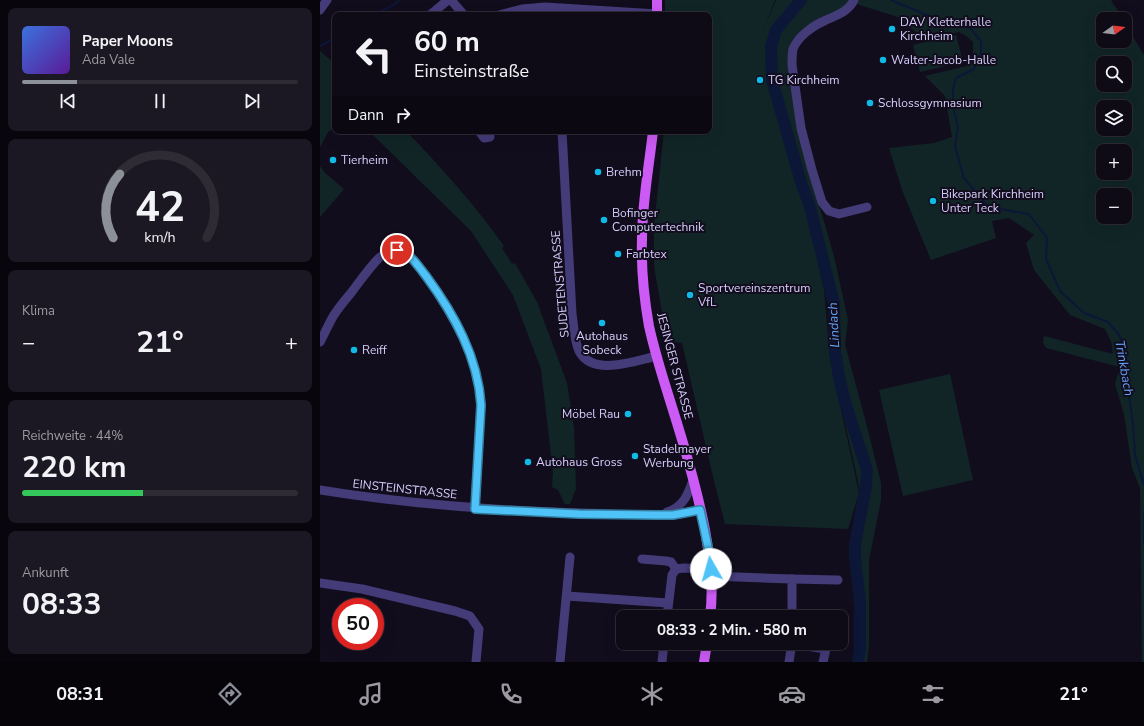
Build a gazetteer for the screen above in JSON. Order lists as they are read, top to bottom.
{
  "streets": {
    "main road": ["JESINGER STRASSE"],
    "street": ["SUDETENSTRASSE", "EINSTEINSTRASSE"]
  },
  "crossings": [
    ["SUDETENSTRASSE", "JESINGER STRASSE"],
    ["JESINGER STRASSE", "EINSTEINSTRASSE"]
  ],
  "water": ["Lindach", "Trinkbach"],
  "places": [
    "DAV Kletterhalle Kirchheim",
    "Walter-Jacob-Halle",
    "TG Kirchheim",
    "Schlossgymnasium",
    "Tierheim",
    "Brehm",
    "Bikepark Kirchheim Unter Teck",
    "Bofinger Computertechnik",
    "Farbtex",
    "Sportvereinszentrum VfL",
    "Autohaus Sobeck",
    "Reiff",
    "Möbel Rau",
    "Stadelmayer Werbung",
    "Autohaus Gross"
  ],
  "north": "right",
  "page": {
    "map_buttons": ["+", "−"],
    "turn": ["60 m", "Einsteinstraße"],
    "song": ["Paper Moons", "Ada Vale"],
    "then": "Dann",
    "tile": [
      "Klima",
      ["Reichweite · 44%", "220 km"],
      ["Ankunft", "08:33"]
    ],
    "heat": ["−", "21°", "+"],
    "limit": "50",
    "trip": "08:33 · 2 Min. · 580 m",
    "tabs": ["08:31", "21°"],
    "gauge": ["42", "km/h"]
  }
}
